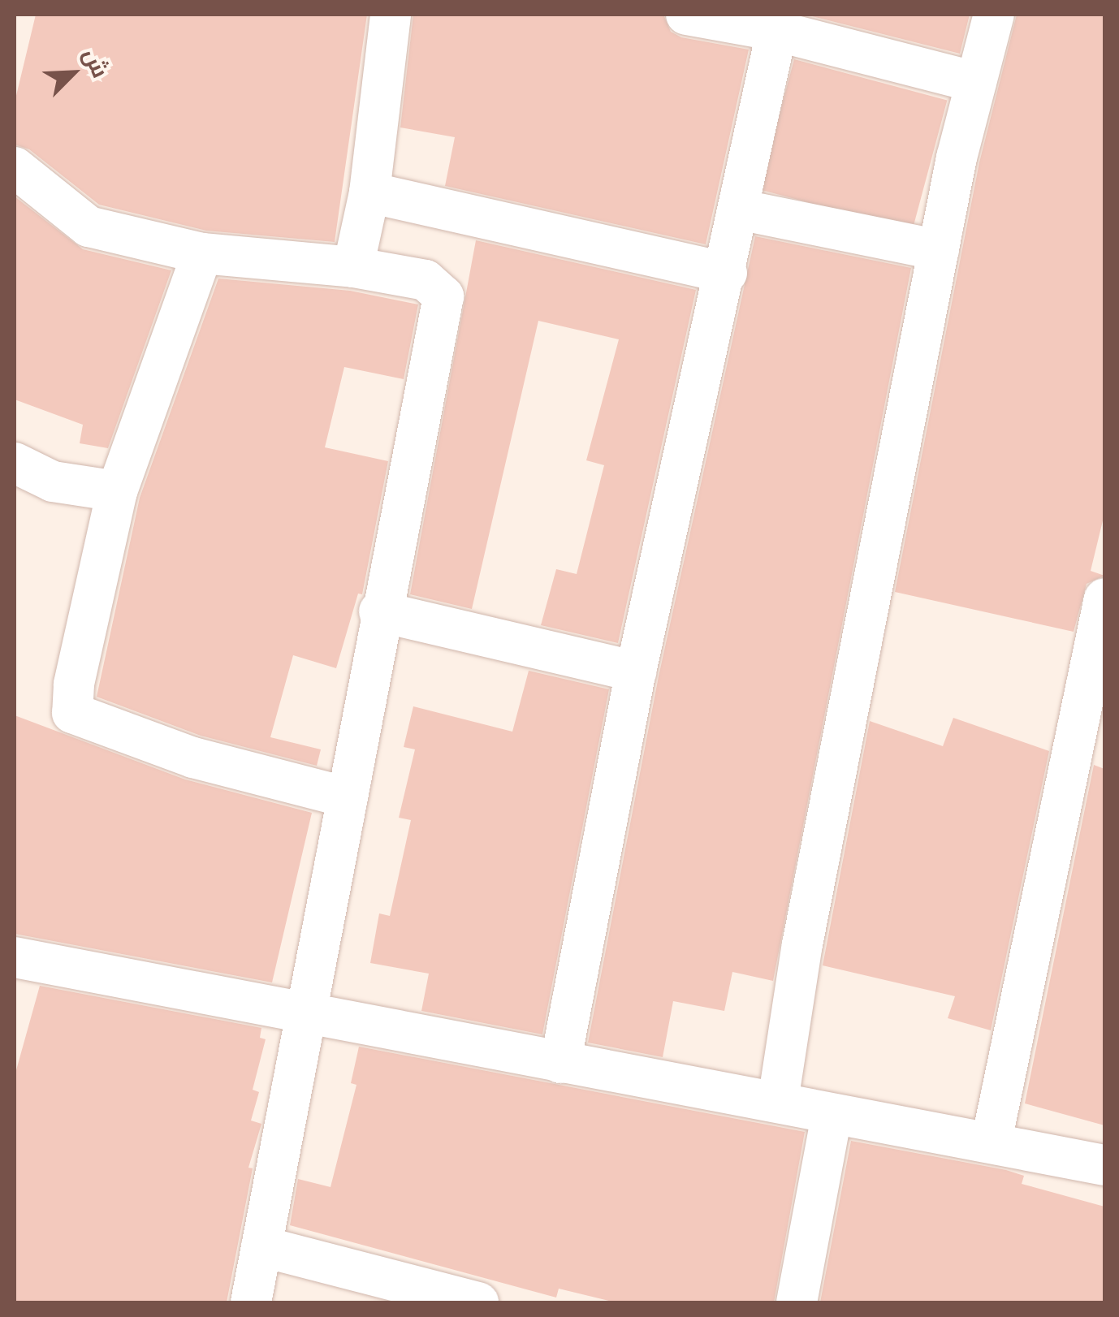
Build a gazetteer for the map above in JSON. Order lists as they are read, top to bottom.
{
  "north": "top right"
}
